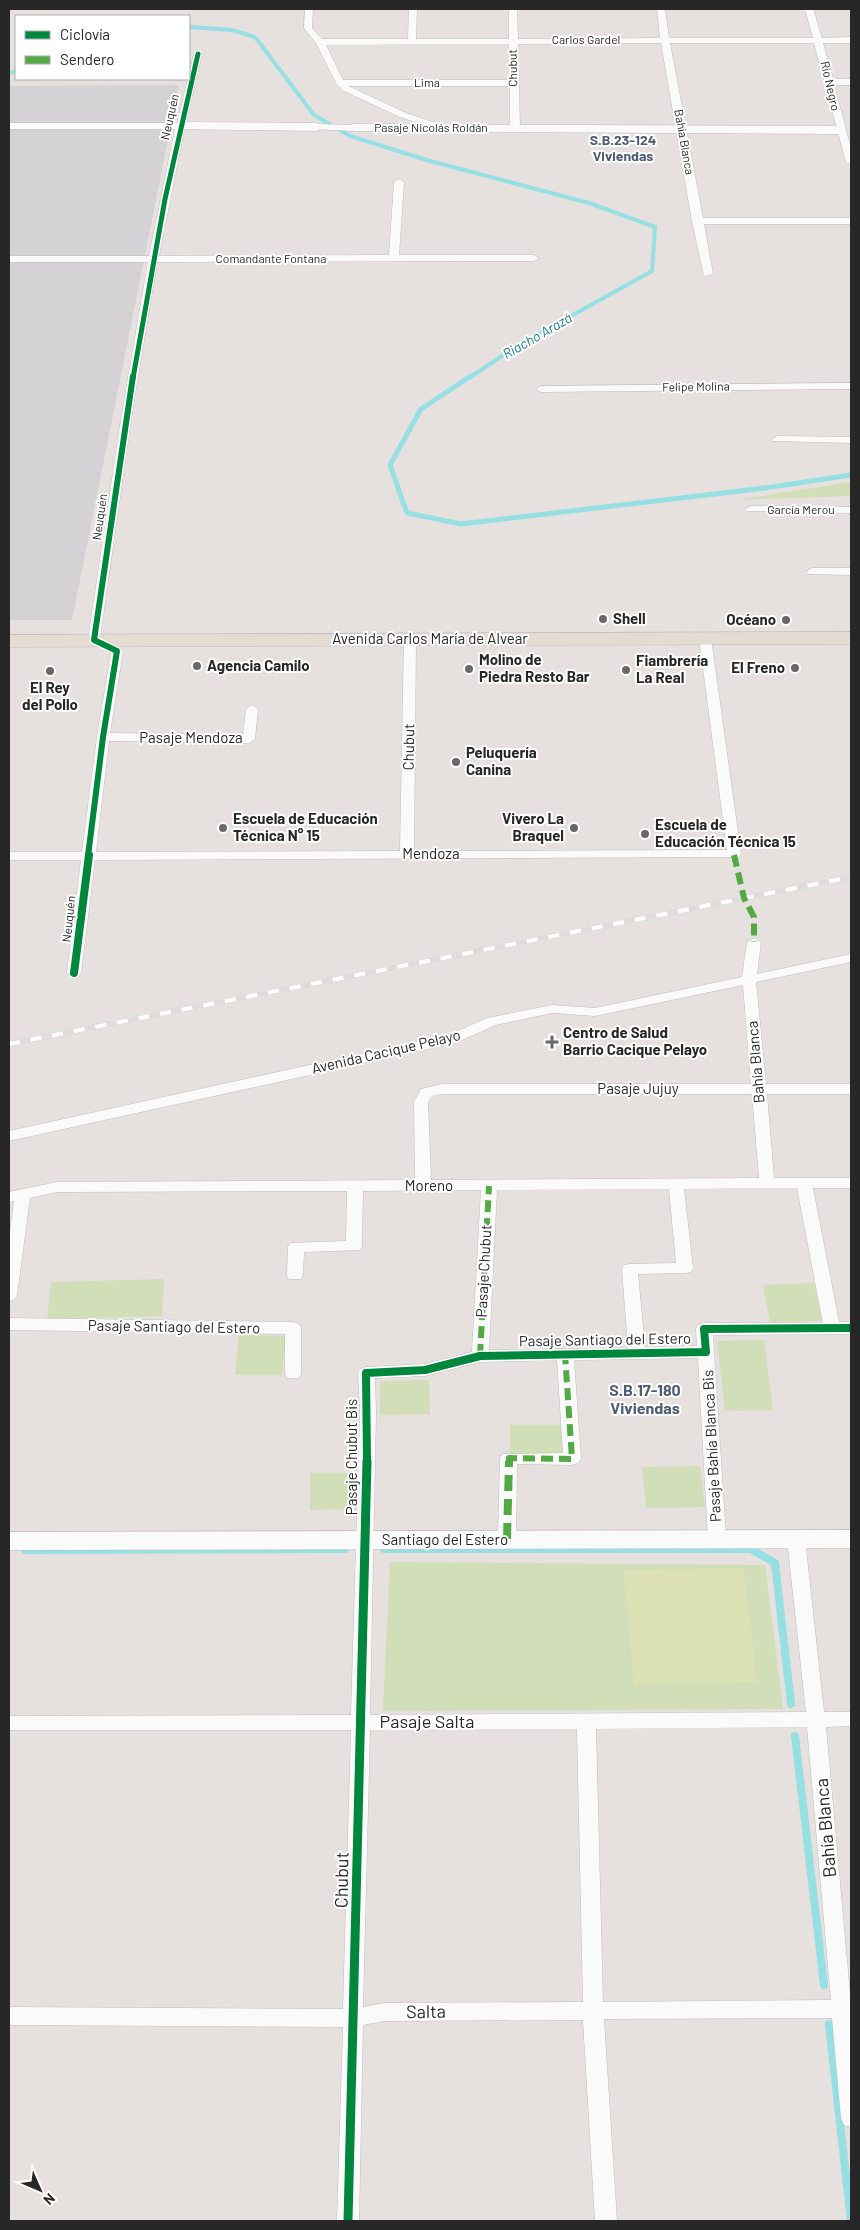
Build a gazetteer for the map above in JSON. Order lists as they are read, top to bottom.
{
  "streets": {
    "main road": ["Avenida Carlos María de Alvear"],
    "street": [
      "Carlos Gardel",
      "Chubut",
      "Lima",
      "Río Negro",
      "Neuquén",
      "Pasaje Nicolás Roldán",
      "Bahía Blanca",
      "Comandante Fontana",
      "Felipe Molina",
      "García Merou",
      "Pasaje Mendoza",
      "Mendoza",
      "Avenida Cacique Pelayo",
      "Pasaje Jujuy",
      "Moreno",
      "Pasaje Chubut",
      "Pasaje Santiago del Estero",
      "Pasaje Bahía Blanca Bis",
      "Pasaje Chubut Bis",
      "Santiago del Estero",
      "Pasaje Salta",
      "Salta"
    ]
  },
  "crossings": [
    ["Carlos Gardel", "Chubut"],
    ["Carlos Gardel", "Río Negro"],
    ["Carlos Gardel", "Bahía Blanca"],
    ["Chubut", "Lima"],
    ["Chubut", "Pasaje Nicolás Roldán"],
    ["Chubut", "Avenida Carlos María de Alvear"],
    ["Chubut", "Mendoza"],
    ["Chubut", "Pasaje Chubut Bis"],
    ["Chubut", "Santiago del Estero"],
    ["Chubut", "Pasaje Salta"],
    ["Chubut", "Salta"],
    ["Río Negro", "Pasaje Nicolás Roldán"],
    ["Neuquén", "Pasaje Nicolás Roldán"],
    ["Neuquén", "Comandante Fontana"],
    ["Neuquén", "Avenida Carlos María de Alvear"],
    ["Neuquén", "Pasaje Mendoza"],
    ["Neuquén", "Mendoza"],
    ["Pasaje Nicolás Roldán", "Bahía Blanca"],
    ["Bahía Blanca", "Avenida Cacique Pelayo"],
    ["Bahía Blanca", "Pasaje Jujuy"],
    ["Bahía Blanca", "Moreno"],
    ["Bahía Blanca", "Santiago del Estero"],
    ["Bahía Blanca", "Pasaje Salta"],
    ["Bahía Blanca", "Salta"],
    ["Avenida Carlos María de Alvear", "Mendoza"],
    ["Pasaje Jujuy", "Moreno"],
    ["Moreno", "Pasaje Chubut"],
    ["Pasaje Chubut", "Pasaje Santiago del Estero"],
    ["Pasaje Santiago del Estero", "Pasaje Bahía Blanca Bis"],
    ["Pasaje Santiago del Estero", "Pasaje Chubut Bis"],
    ["Pasaje Bahía Blanca Bis", "Santiago del Estero"],
    ["Pasaje Chubut Bis", "Santiago del Estero"]
  ],
  "districts": ["S.B.23-124 Viviendas", "S.B.17-180 Viviendas"],
  "water": ["Riacho Arazá"],
  "places": {
    "other": [
      "Shell",
      "Océano",
      "Agencia Camilo",
      "El Freno",
      "Molino de Piedra Resto Bar",
      "Fiambrería La Real",
      "El Rey del Pollo",
      "Peluquería Canina",
      "Escuela de Educación Técnica N° 15",
      "Vivero La Braquel",
      "Escuela de Educación Técnica 15"
    ],
    "health": ["Centro de Salud Barrio Cacique Pelayo"]
  },
  "legend": ["Ciclovía", "Sendero"],
  "north": "bottom right"
}
